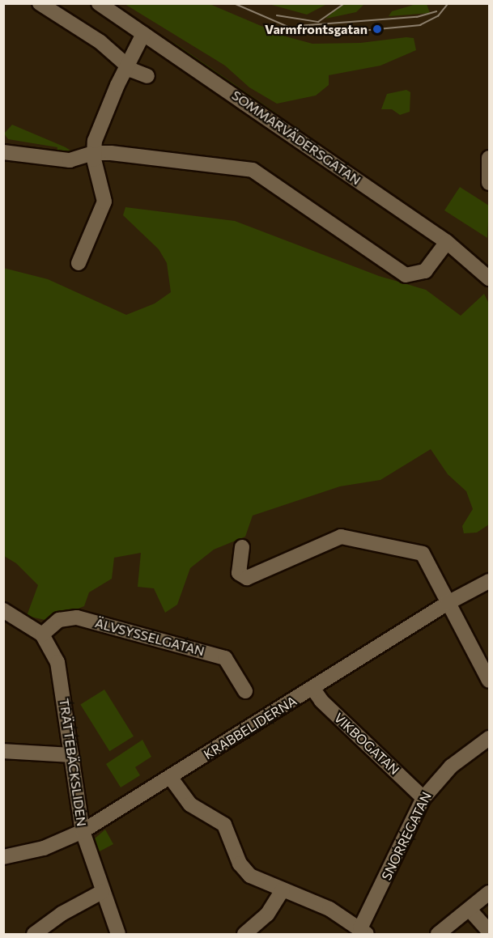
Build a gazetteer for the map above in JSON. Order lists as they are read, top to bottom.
{
  "streets": {
    "street": [
      "SOMMARVÄDERSGATAN",
      "ÄLVSYSSELGATAN",
      "KRABBELIDERNA",
      "VIKBOGATAN",
      "TRÄTTEBÄCKSLIDEN",
      "SNORREGATAN"
    ]
  },
  "crossings": [
    ["ÄLVSYSSELGATAN", "TRÄTTEBÄCKSLIDEN"],
    ["KRABBELIDERNA", "VIKBOGATAN"],
    ["KRABBELIDERNA", "TRÄTTEBÄCKSLIDEN"],
    ["VIKBOGATAN", "SNORREGATAN"]
  ],
  "places": ["Varmfrontsgatan"]
}
